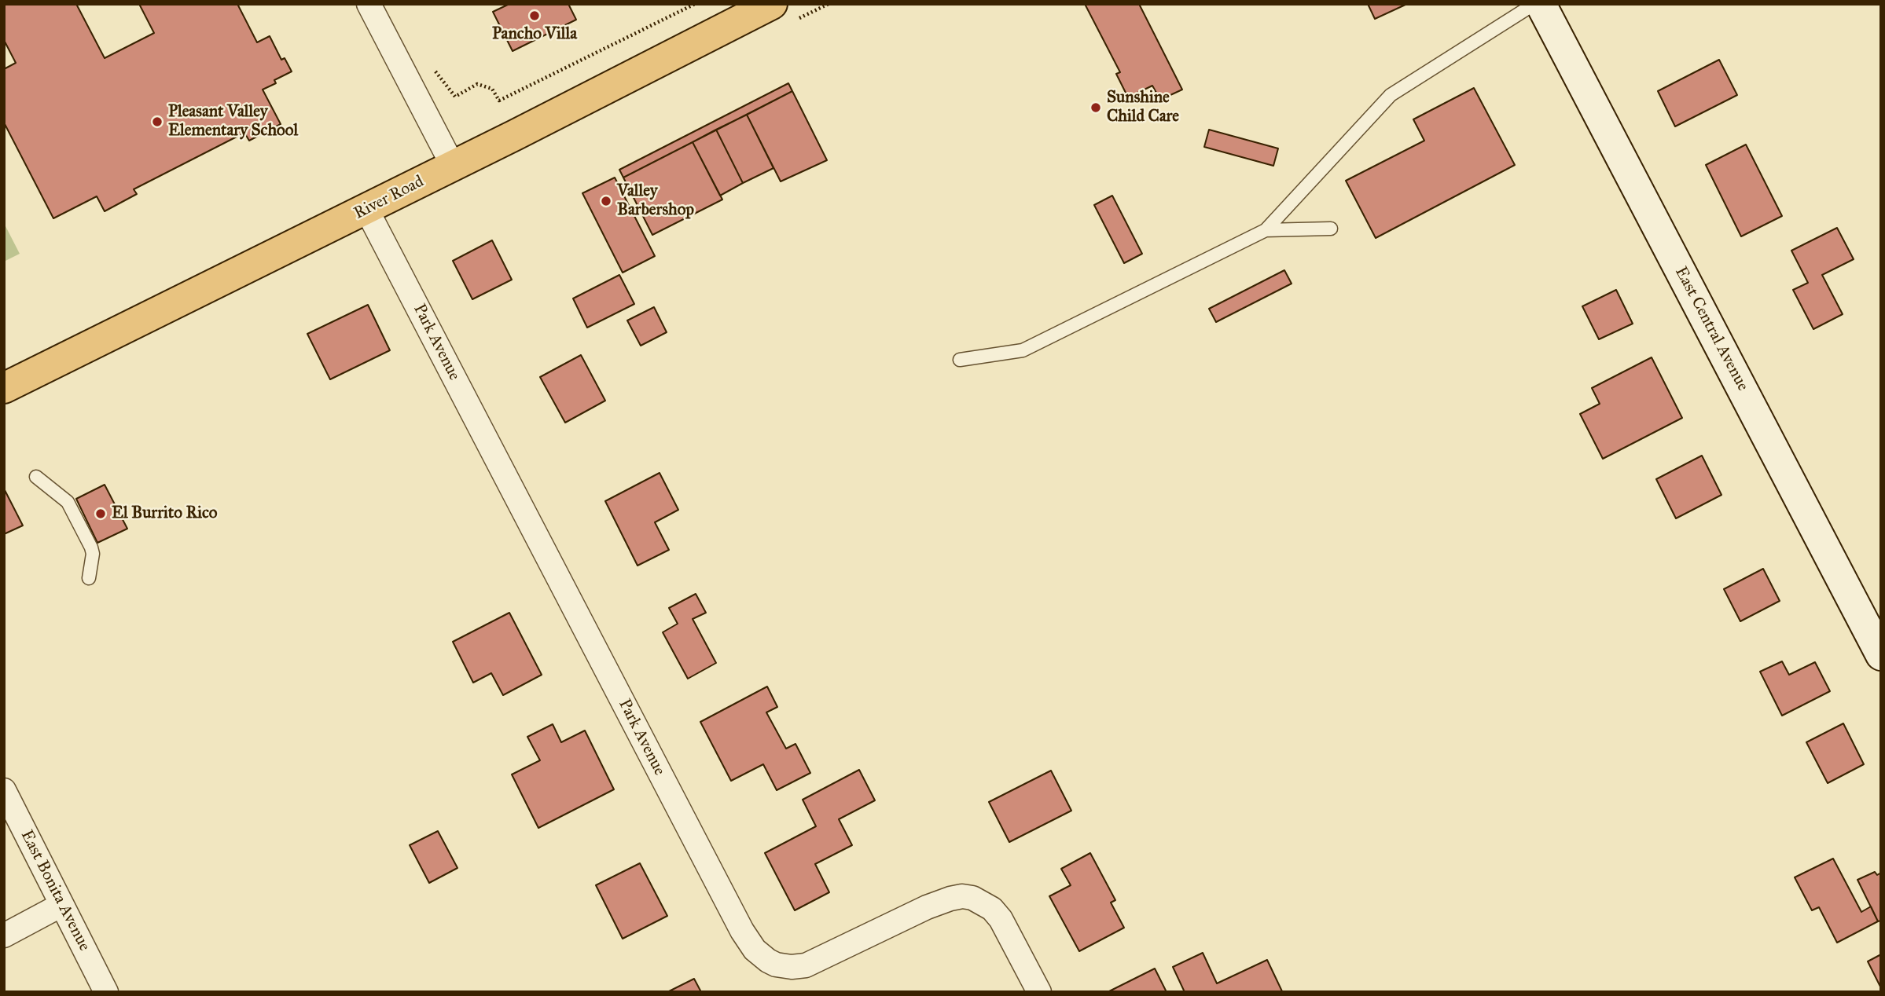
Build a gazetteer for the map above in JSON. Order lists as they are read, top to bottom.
{
  "streets": {
    "main road": ["River Road"],
    "street": ["East Central Avenue", "Park Avenue", "East Bonita Avenue"]
  },
  "crossings": [
    ["River Road", "Park Avenue"]
  ],
  "places": [
    "Pancho Villa",
    "Sunshine Child Care",
    "Pleasant Valley Elementary School",
    "Valley Barbershop",
    "El Burrito Rico"
  ]
}
